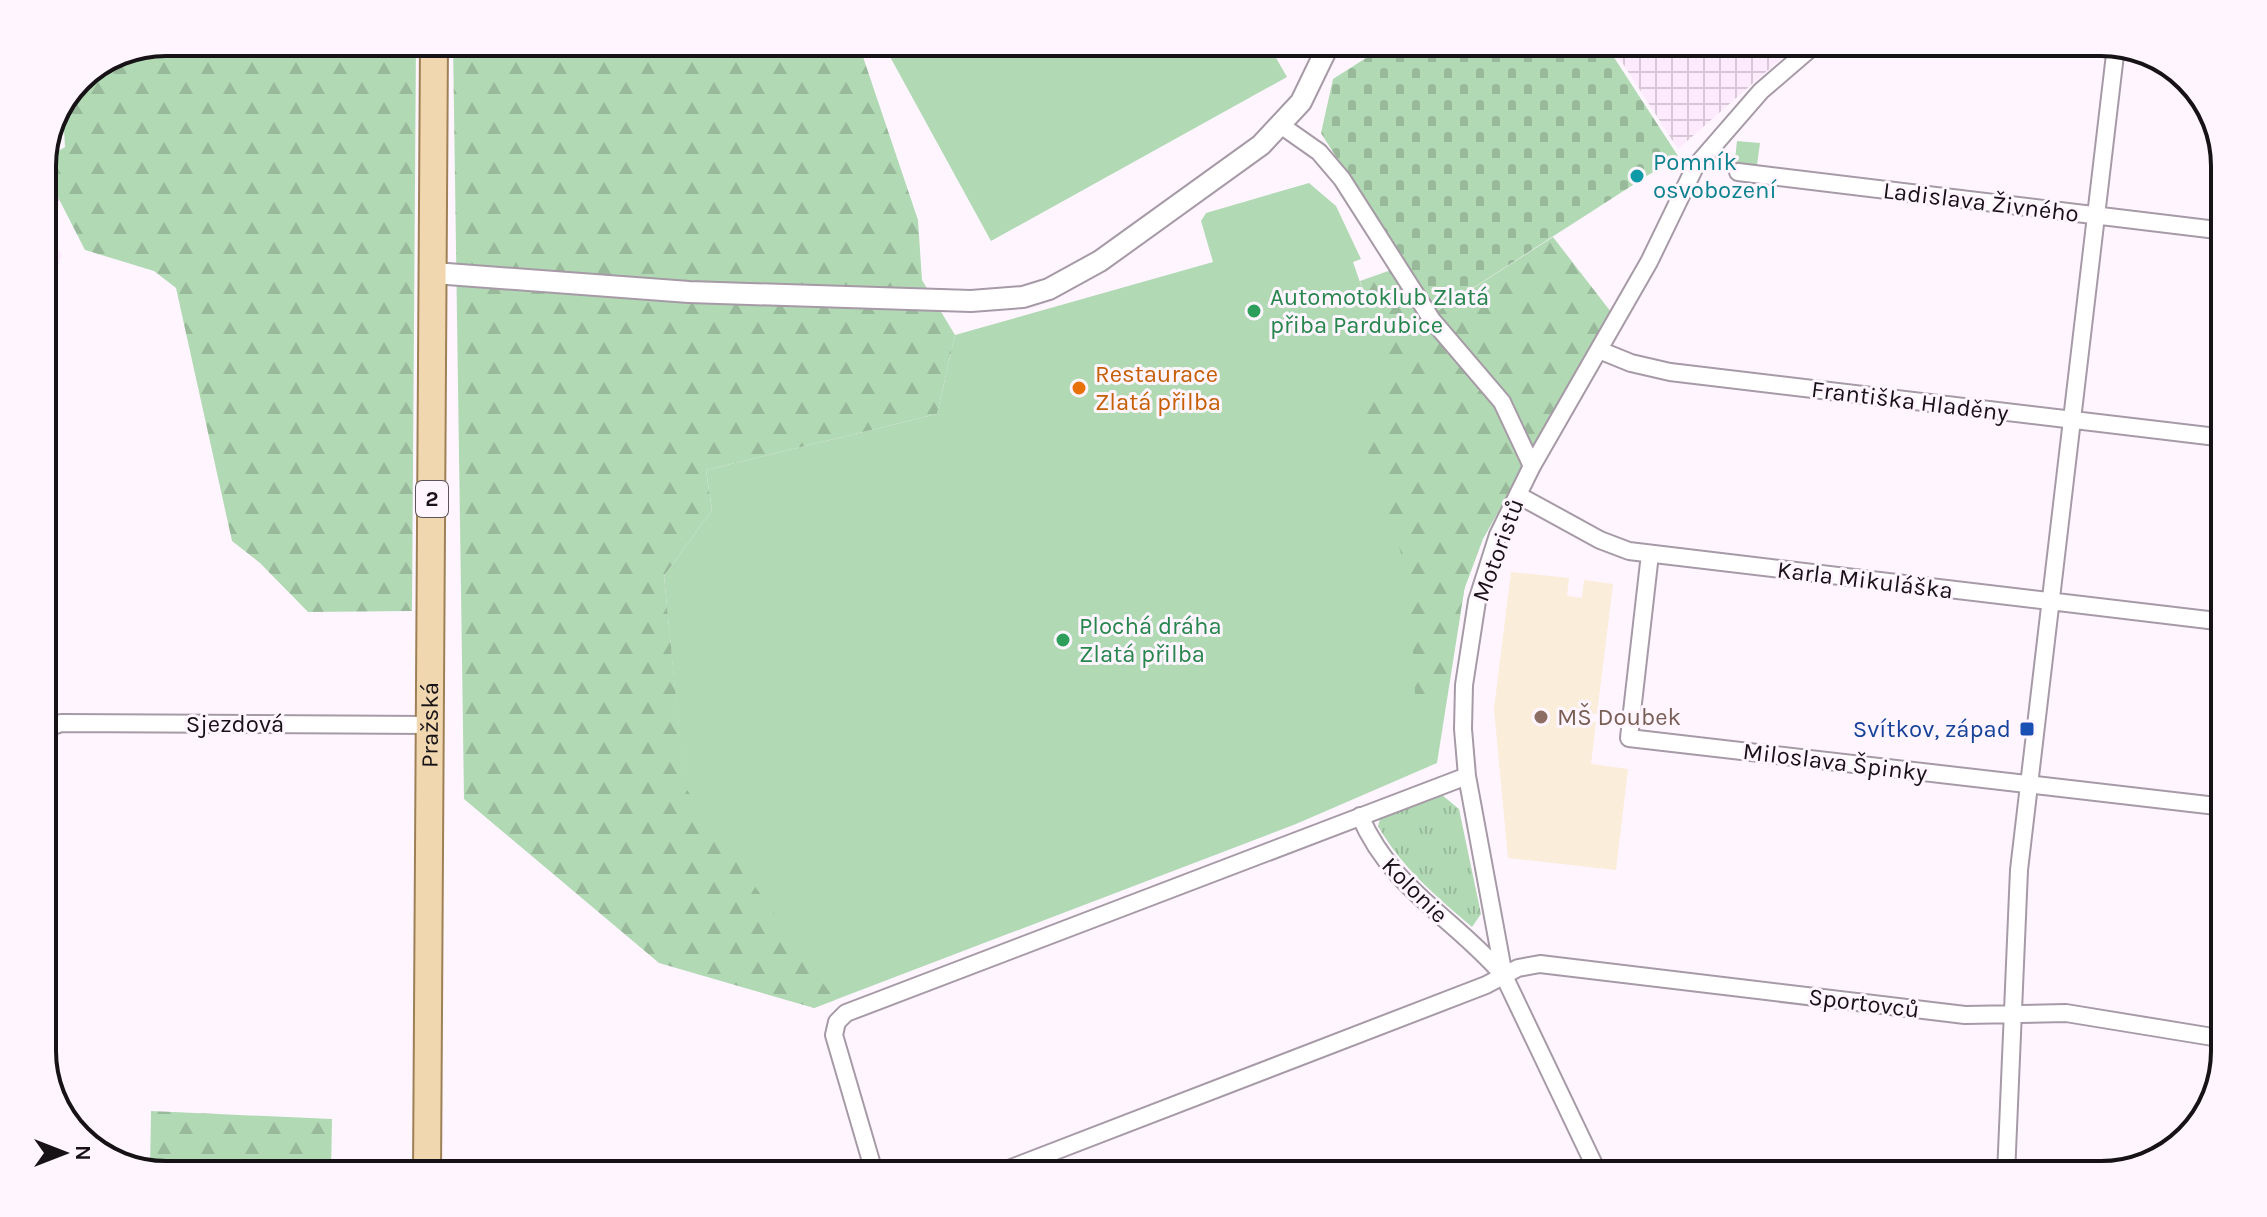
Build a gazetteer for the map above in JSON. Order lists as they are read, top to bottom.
{
  "streets": {
    "main road": ["2", "Pražská"],
    "street": [
      "Ladislava Živného",
      "Františka Hladěny",
      "Motoristů",
      "Karla Mikuláška",
      "Sjezdová",
      "Miloslava Špinky",
      "Kolonie",
      "Sportovců"
    ]
  },
  "crossings": [
    ["Františka Hladěny", "Motoristů"],
    ["2", "Pražská"],
    ["Motoristů", "Karla Mikuláška"],
    ["Motoristů", "Kolonie"],
    ["Motoristů", "Sportovců"],
    ["Karla Mikuláška", "Miloslava Špinky"],
    ["Sjezdová", "Pražská"],
    ["Kolonie", "Sportovců"]
  ],
  "places": {
    "other": [
      "Pomník osvobození",
      "Automotoklub Zlatá přiba Pardubice",
      "Restaurace Zlatá přilba",
      "Plochá dráha Zlatá přilba",
      "MŠ Doubek"
    ],
    "transit": ["Svítkov, západ"]
  },
  "north": "right"
}
